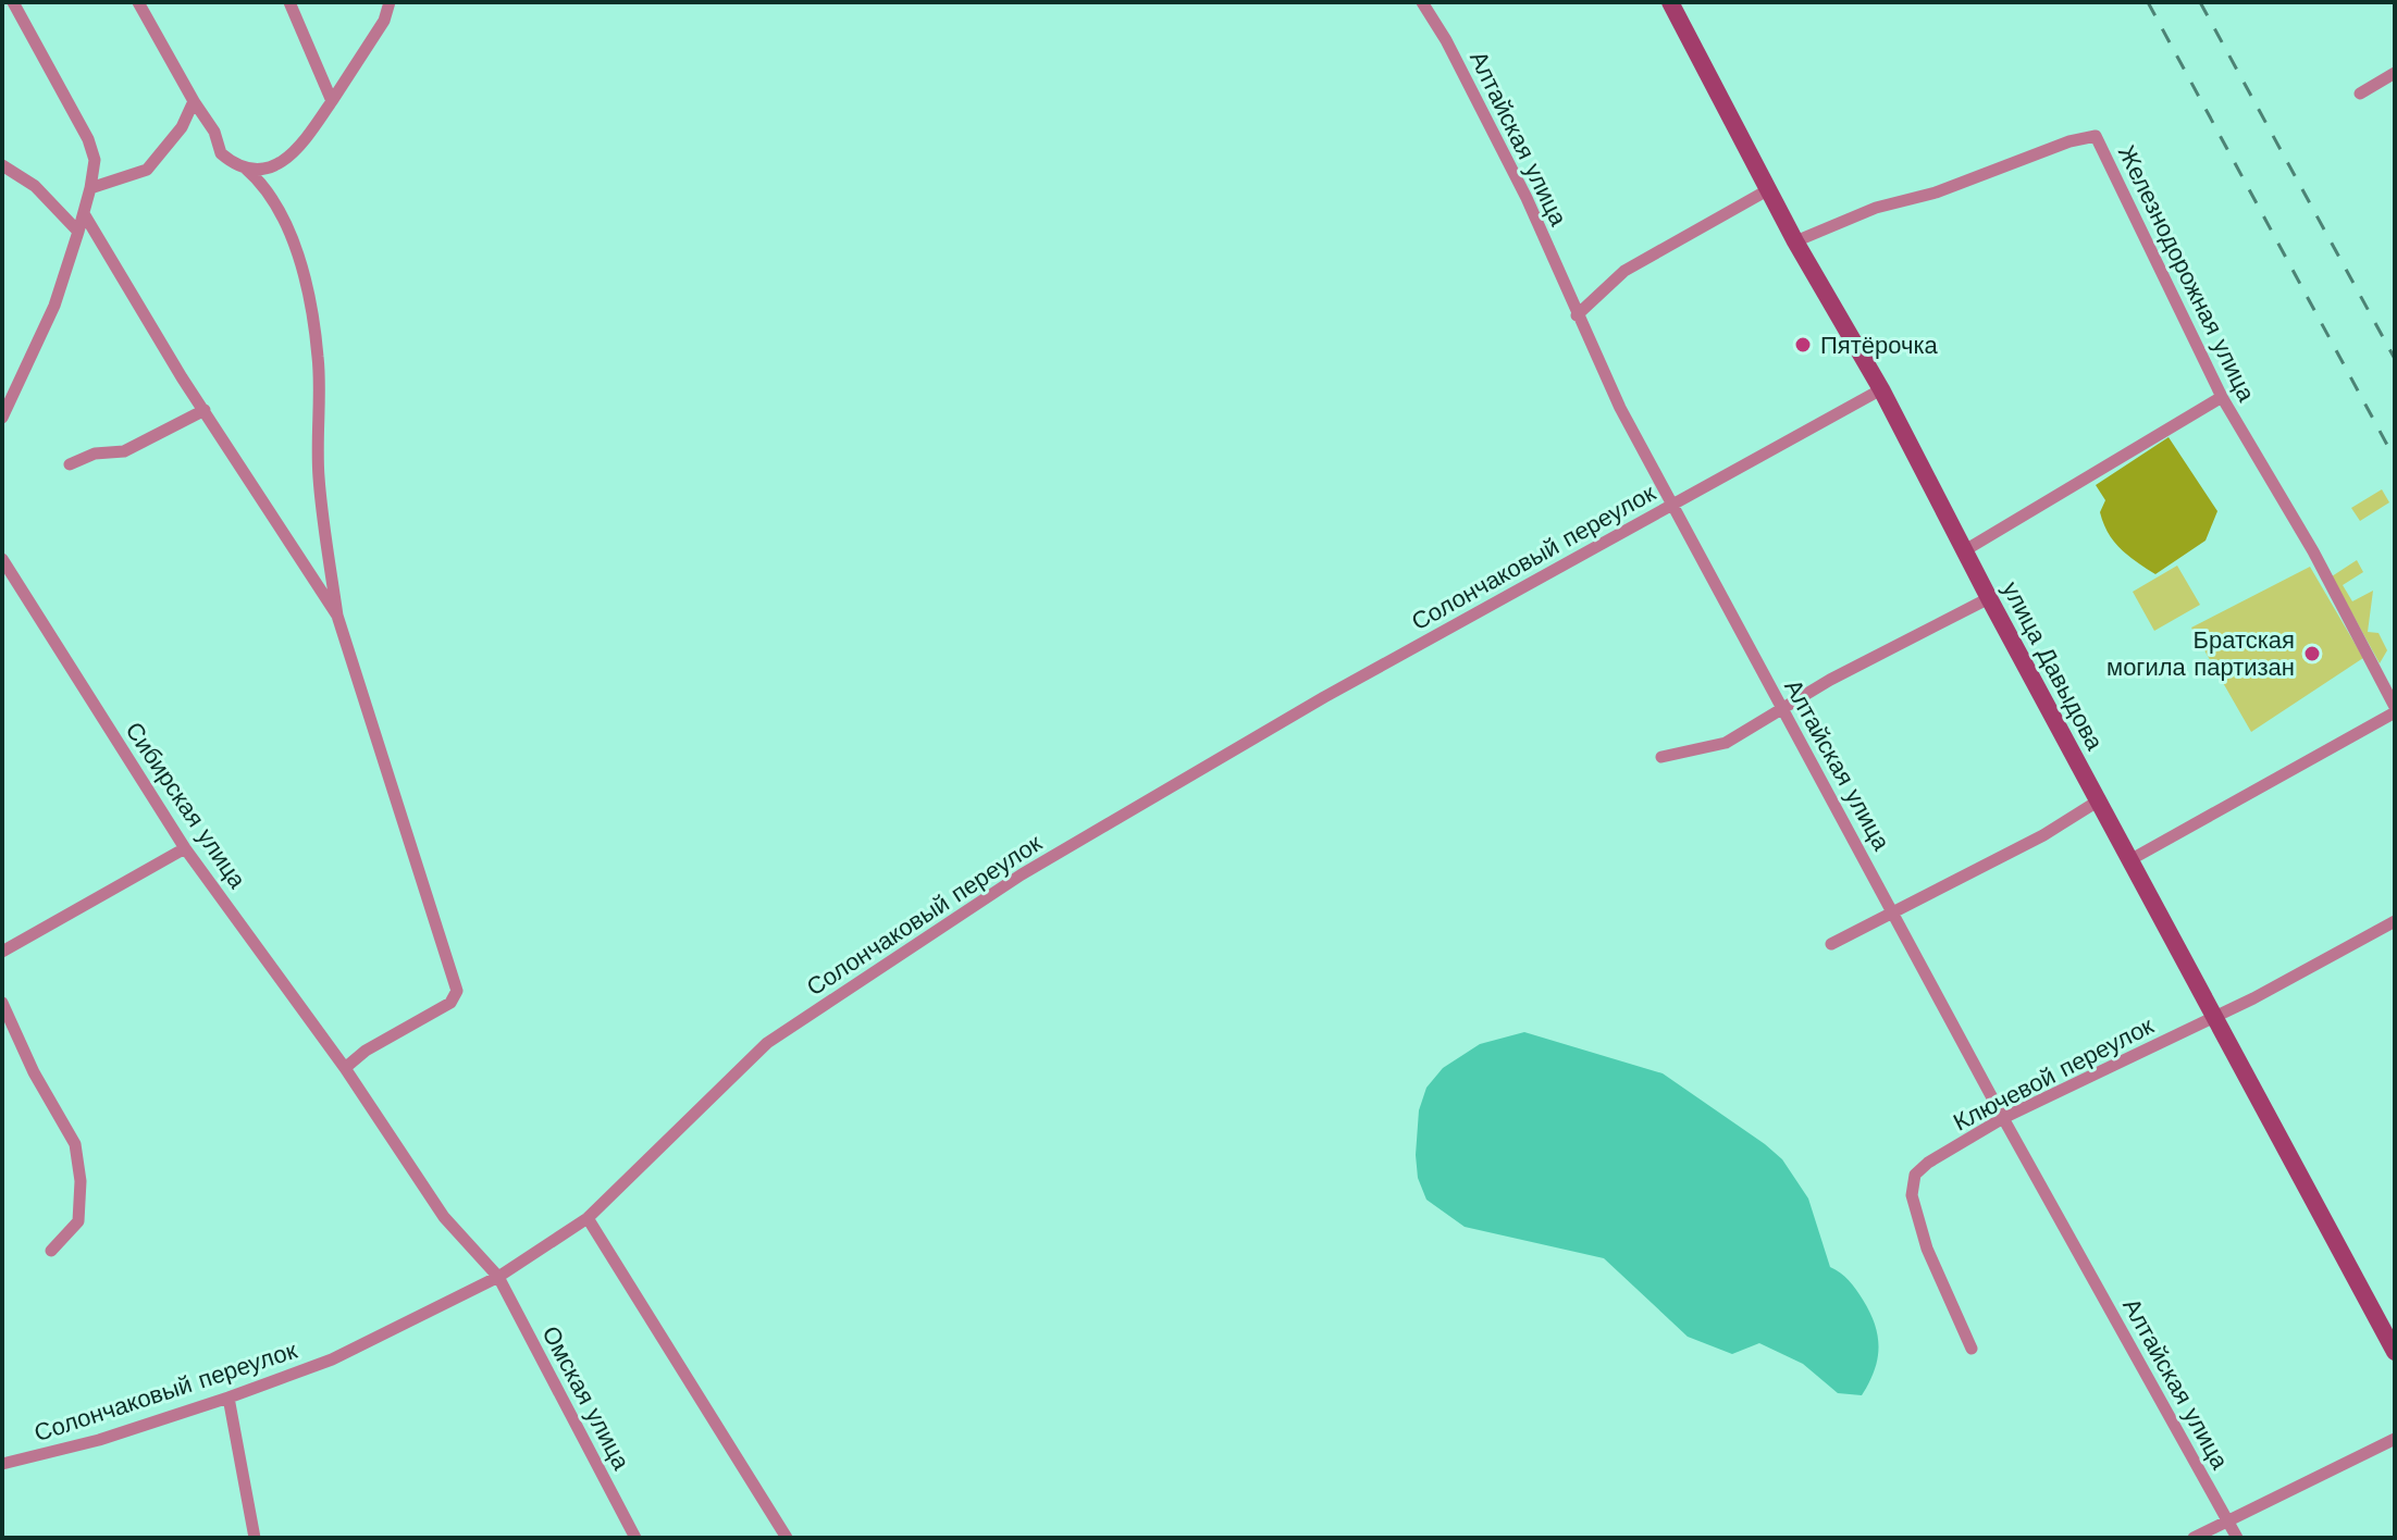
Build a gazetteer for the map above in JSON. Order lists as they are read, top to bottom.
{
  "streets": {
    "main road": ["улица Давыдова"],
    "street": [
      "Алтайская улица",
      "Железнодорожная улица",
      "Солончаковый переулок",
      "Сибирская улица",
      "Ключевой переулок",
      "Омская улица"
    ]
  },
  "crossings": [
    ["Алтайская улица", "Солончаковый переулок"],
    ["Алтайская улица", "Ключевой переулок"],
    ["Железнодорожная улица", "улица Давыдова"],
    ["Солончаковый переулок", "улица Давыдова"],
    ["Солончаковый переулок", "Сибирская улица"],
    ["Солончаковый переулок", "Омская улица"],
    ["улица Давыдова", "Ключевой переулок"],
    ["Сибирская улица", "Омская улица"]
  ],
  "places": ["Пятёрочка", "Братская могила партизан"]
}
